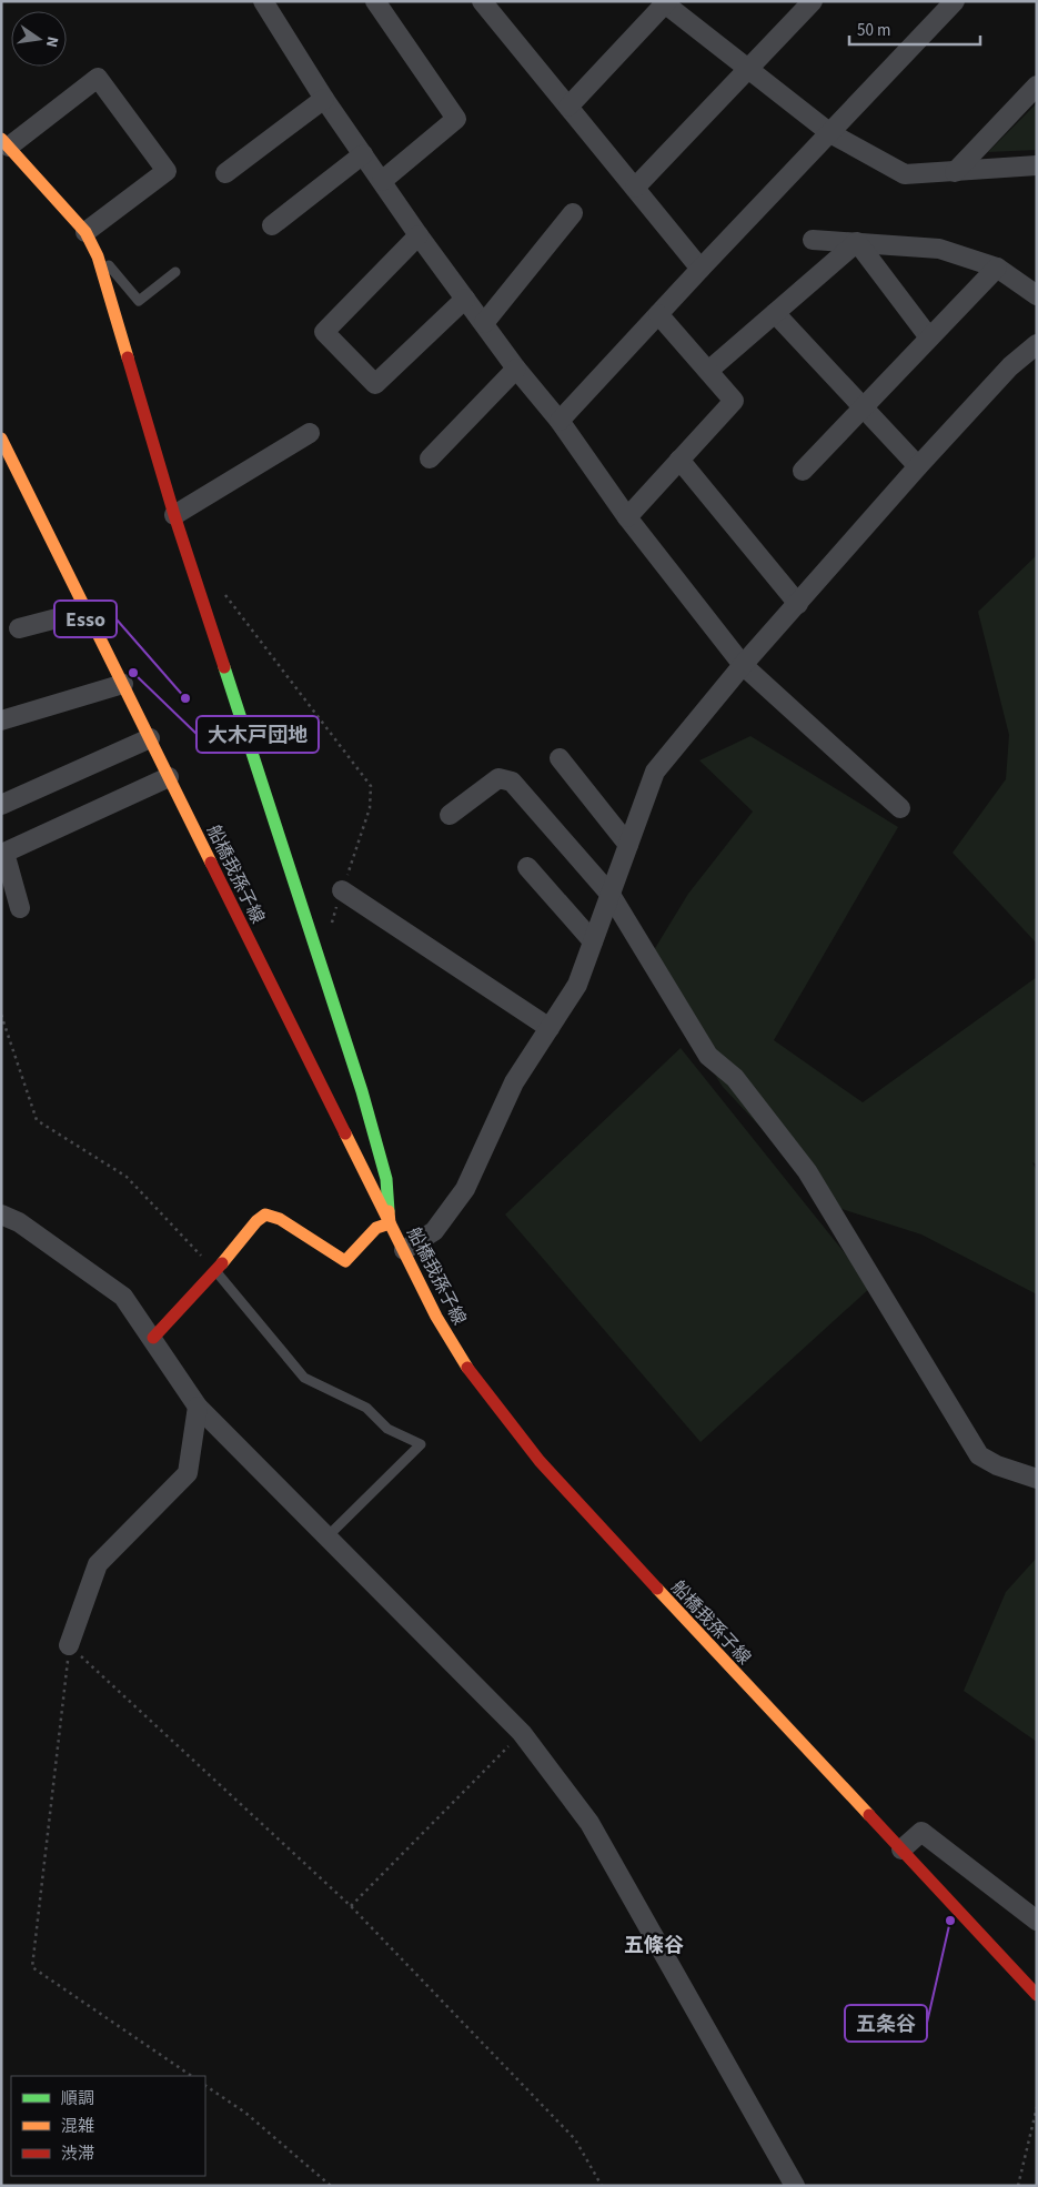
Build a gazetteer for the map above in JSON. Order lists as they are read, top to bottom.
{
  "streets": {
    "main road": ["船橋我孫子線"]
  },
  "districts": ["五條谷"],
  "places": ["大木戸団地", "Esso", "五条谷"],
  "legend": ["順調", "混雑", "渋滞"],
  "scale_bar": "50 m",
  "north": "right"
}
